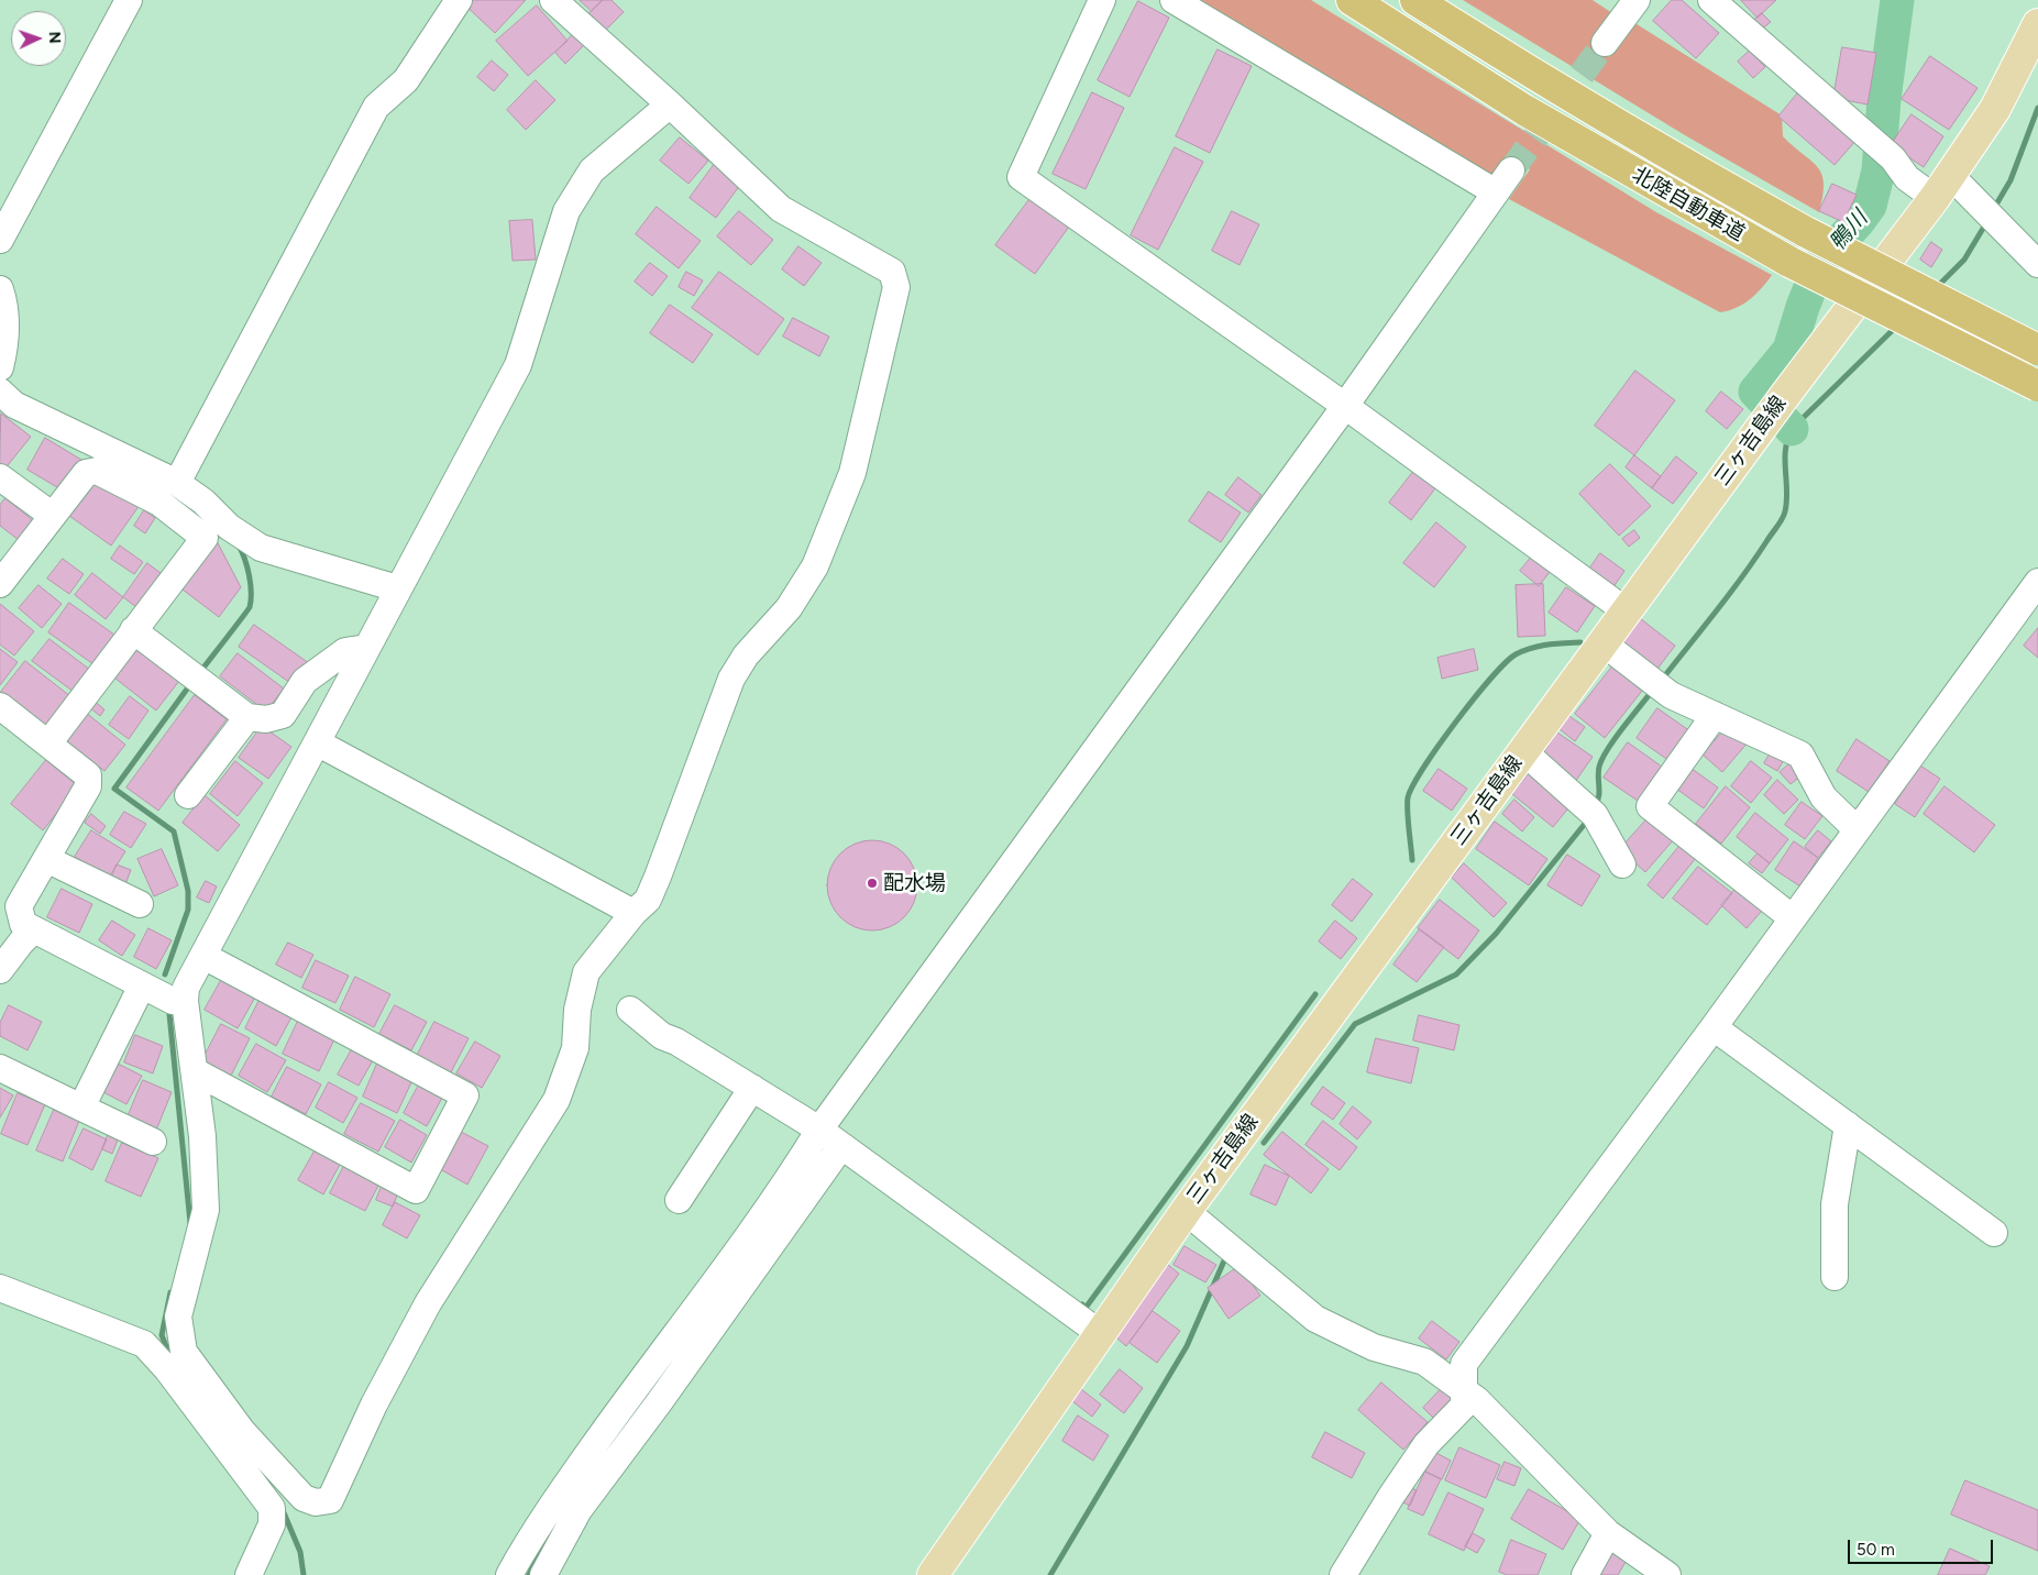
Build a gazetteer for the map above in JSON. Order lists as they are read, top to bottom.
{
  "streets": {
    "highway": ["北陸自動車道"],
    "main road": ["三ヶ吉島線"]
  },
  "water": ["鴨川"],
  "places": ["配水場"],
  "scale_bar": "50 m",
  "north": "right"
}
